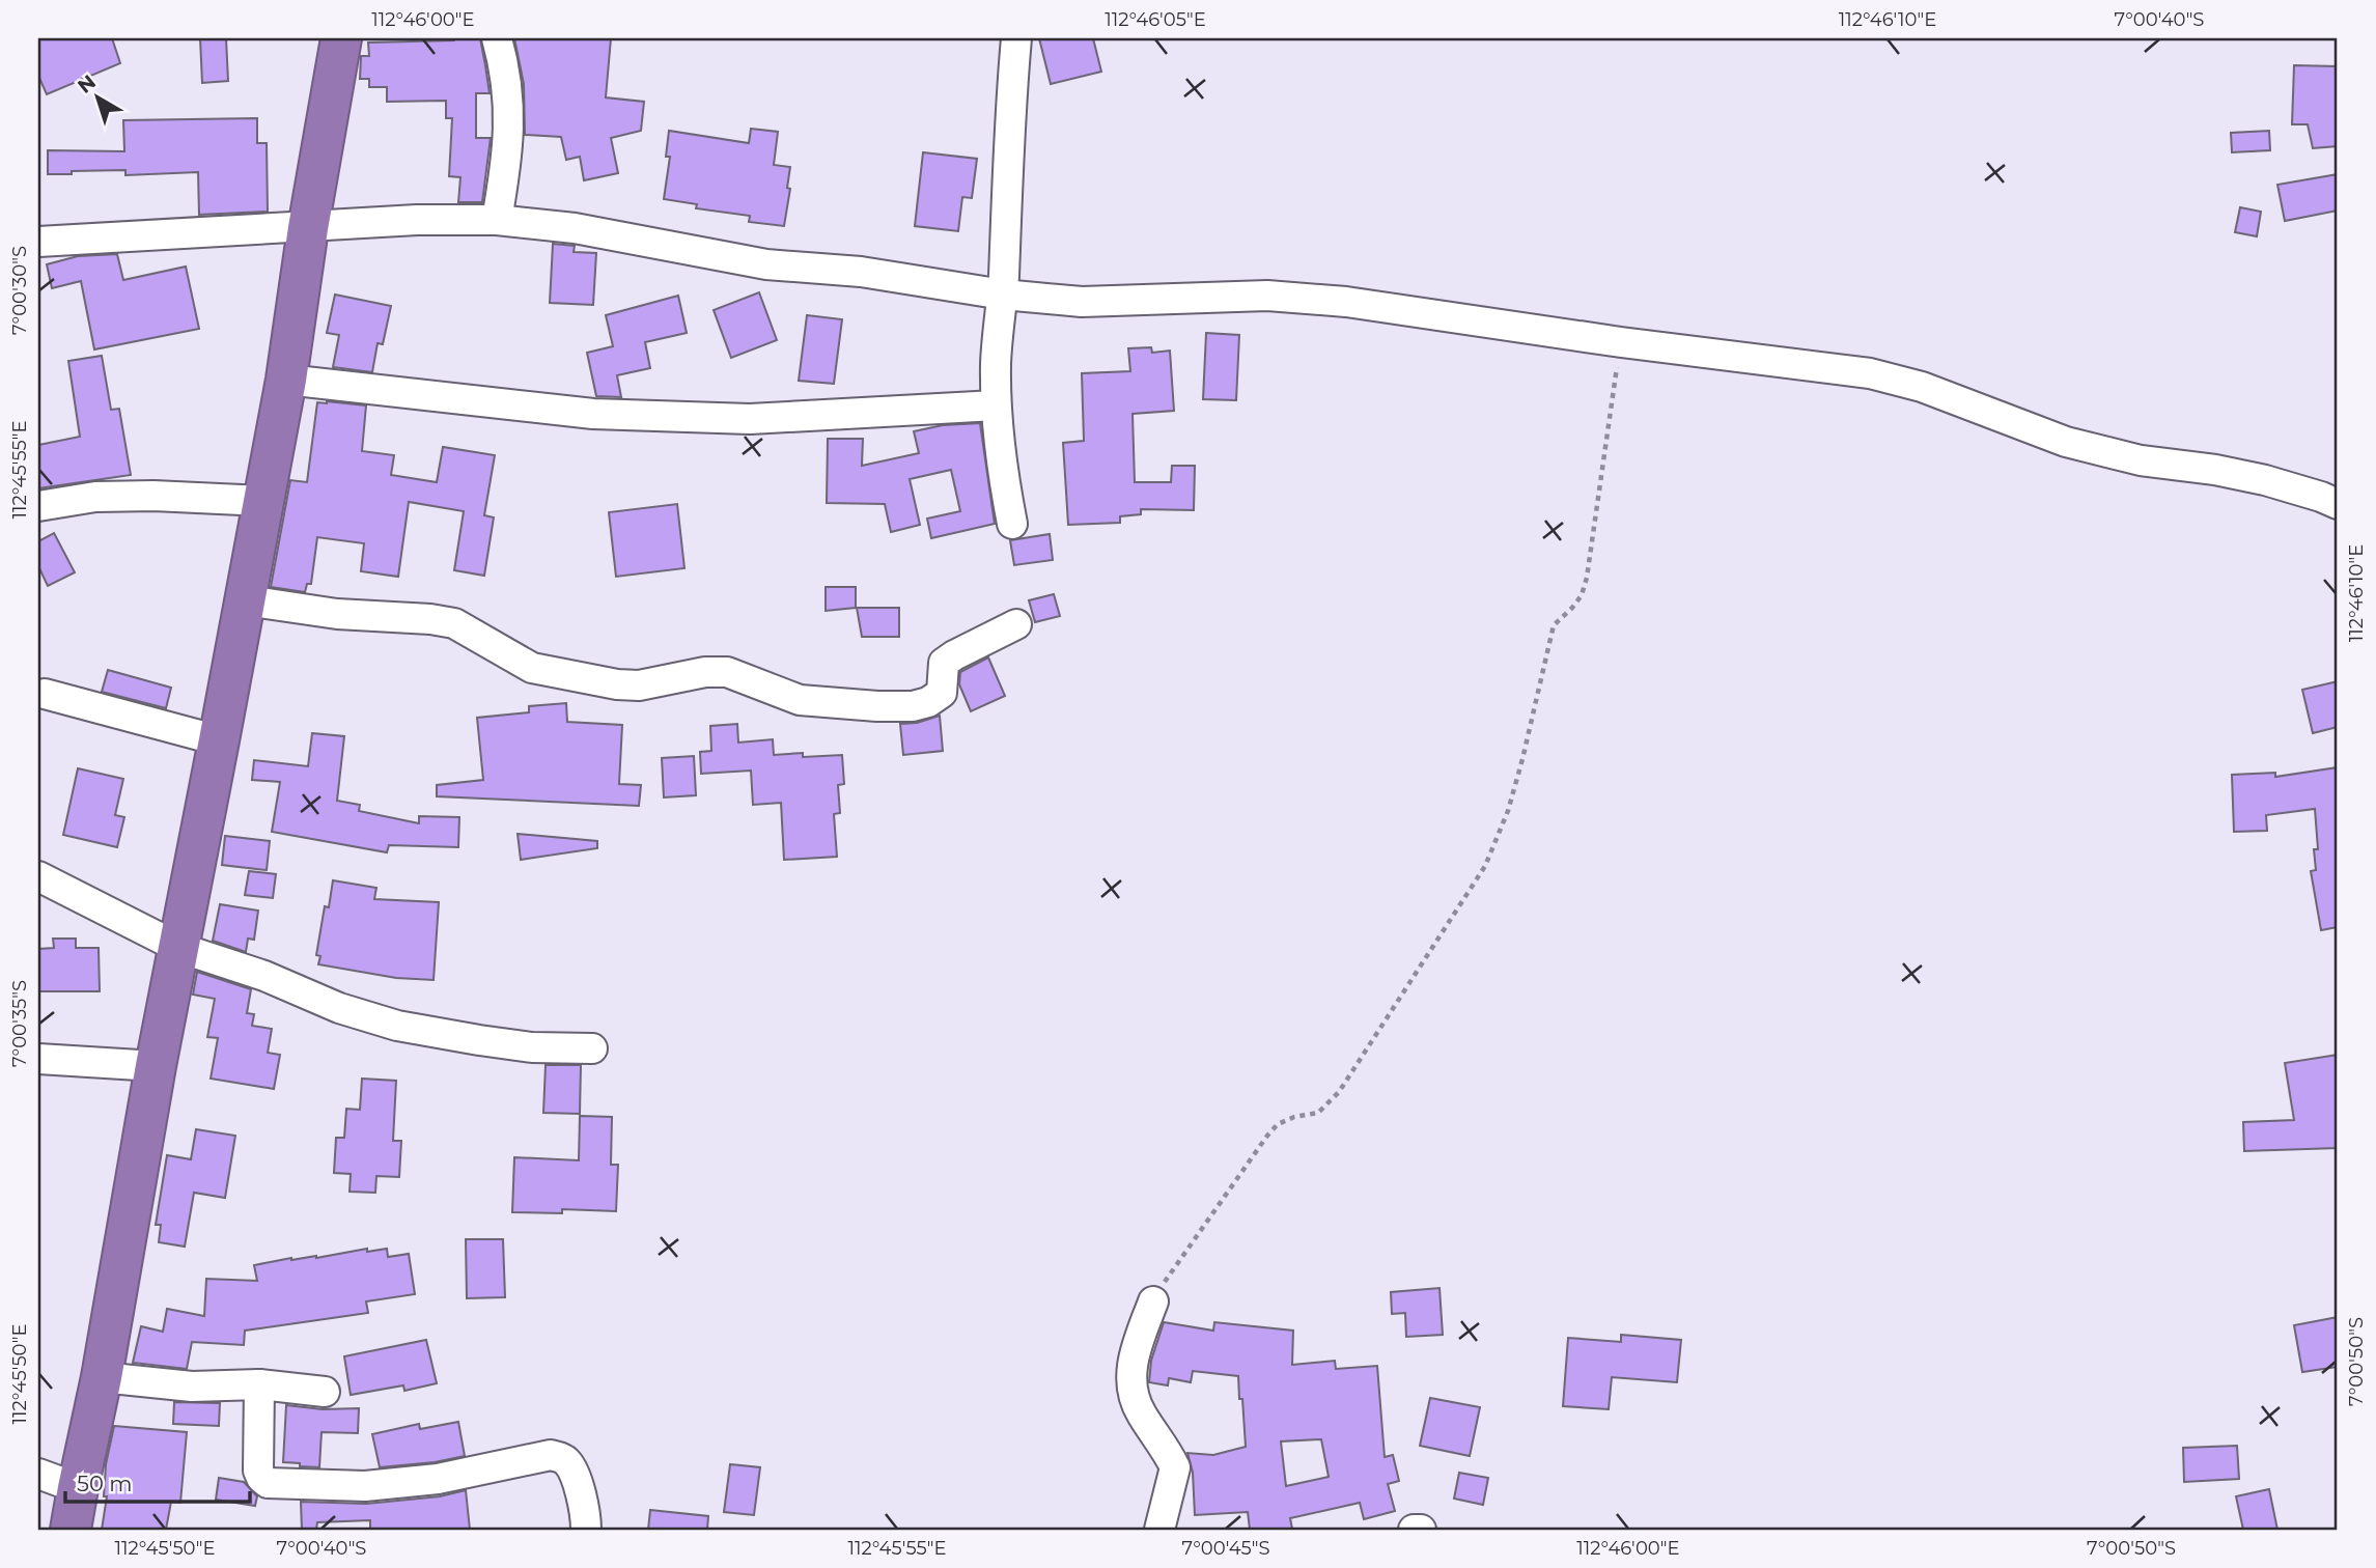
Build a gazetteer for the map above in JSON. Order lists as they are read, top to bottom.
{
  "scale_bar": "50 m",
  "north": "top left",
  "coordinates": [
    "112°46'00\"E",
    "112°46'05\"E",
    "112°46'10\"E",
    "7°00'40\"S",
    "7°00'30\"S",
    "112°45'55\"E",
    "7°00'35\"S",
    "7°00'50\"S",
    "112°45'50\"E",
    "7°00'45\"S"
  ]
}
